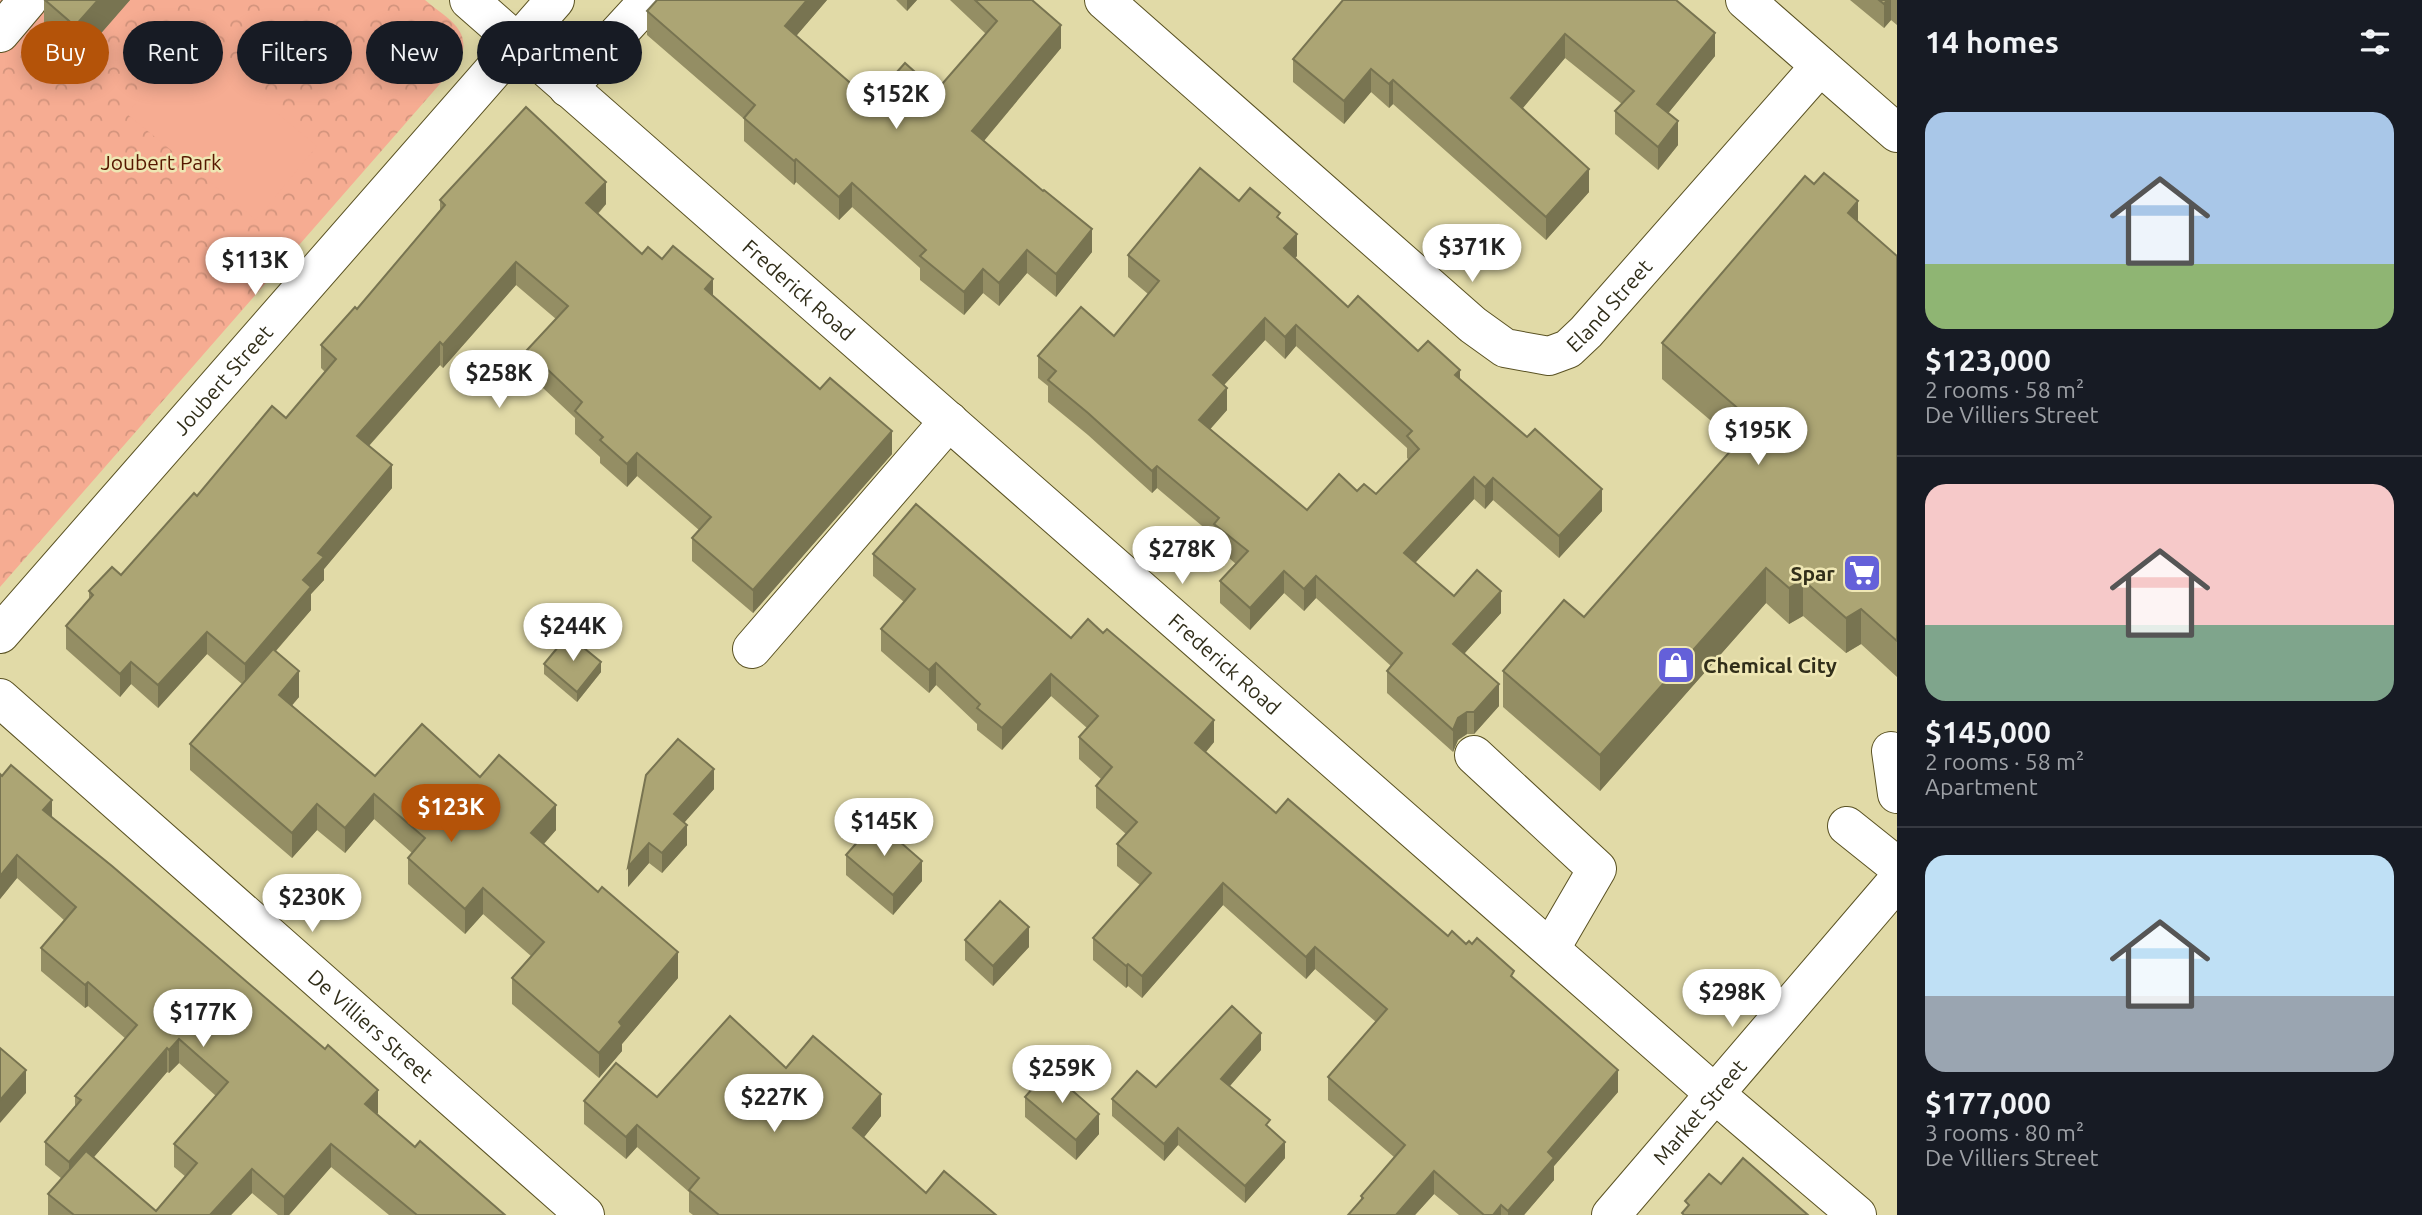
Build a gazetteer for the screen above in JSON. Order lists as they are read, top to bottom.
{
  "streets": {
    "street": [
      "Frederick Road",
      "Eland Street",
      "Joubert Street",
      "De Villiers Street",
      "Market Street"
    ]
  },
  "crossings": [
    ["Frederick Road", "Market Street"]
  ],
  "parks": ["Joubert Park"],
  "places": {
    "supermarket": ["Spar"],
    "shop": ["Chemical City"]
  },
  "page": {
    "heading": "14 homes",
    "chip": [
      "Buy",
      "Rent",
      "Filters",
      "New",
      "Apartment"
    ],
    "price": [
      "$152K",
      "$371K",
      "$113K",
      "$258K",
      "$195K",
      "$278K",
      "$244K",
      "$123K",
      "$145K",
      "$230K",
      "$298K",
      "$177K",
      "$259K",
      "$227K"
    ],
    "list": [
      {
        "name": "$123,000",
        "note": "2 rooms · 58 m² · De Villiers Street"
      },
      {
        "name": "$145,000",
        "note": "2 rooms · 58 m² · Apartment"
      },
      {
        "name": "$177,000",
        "note": "3 rooms · 80 m² · De Villiers Street"
      }
    ]
  }
}
